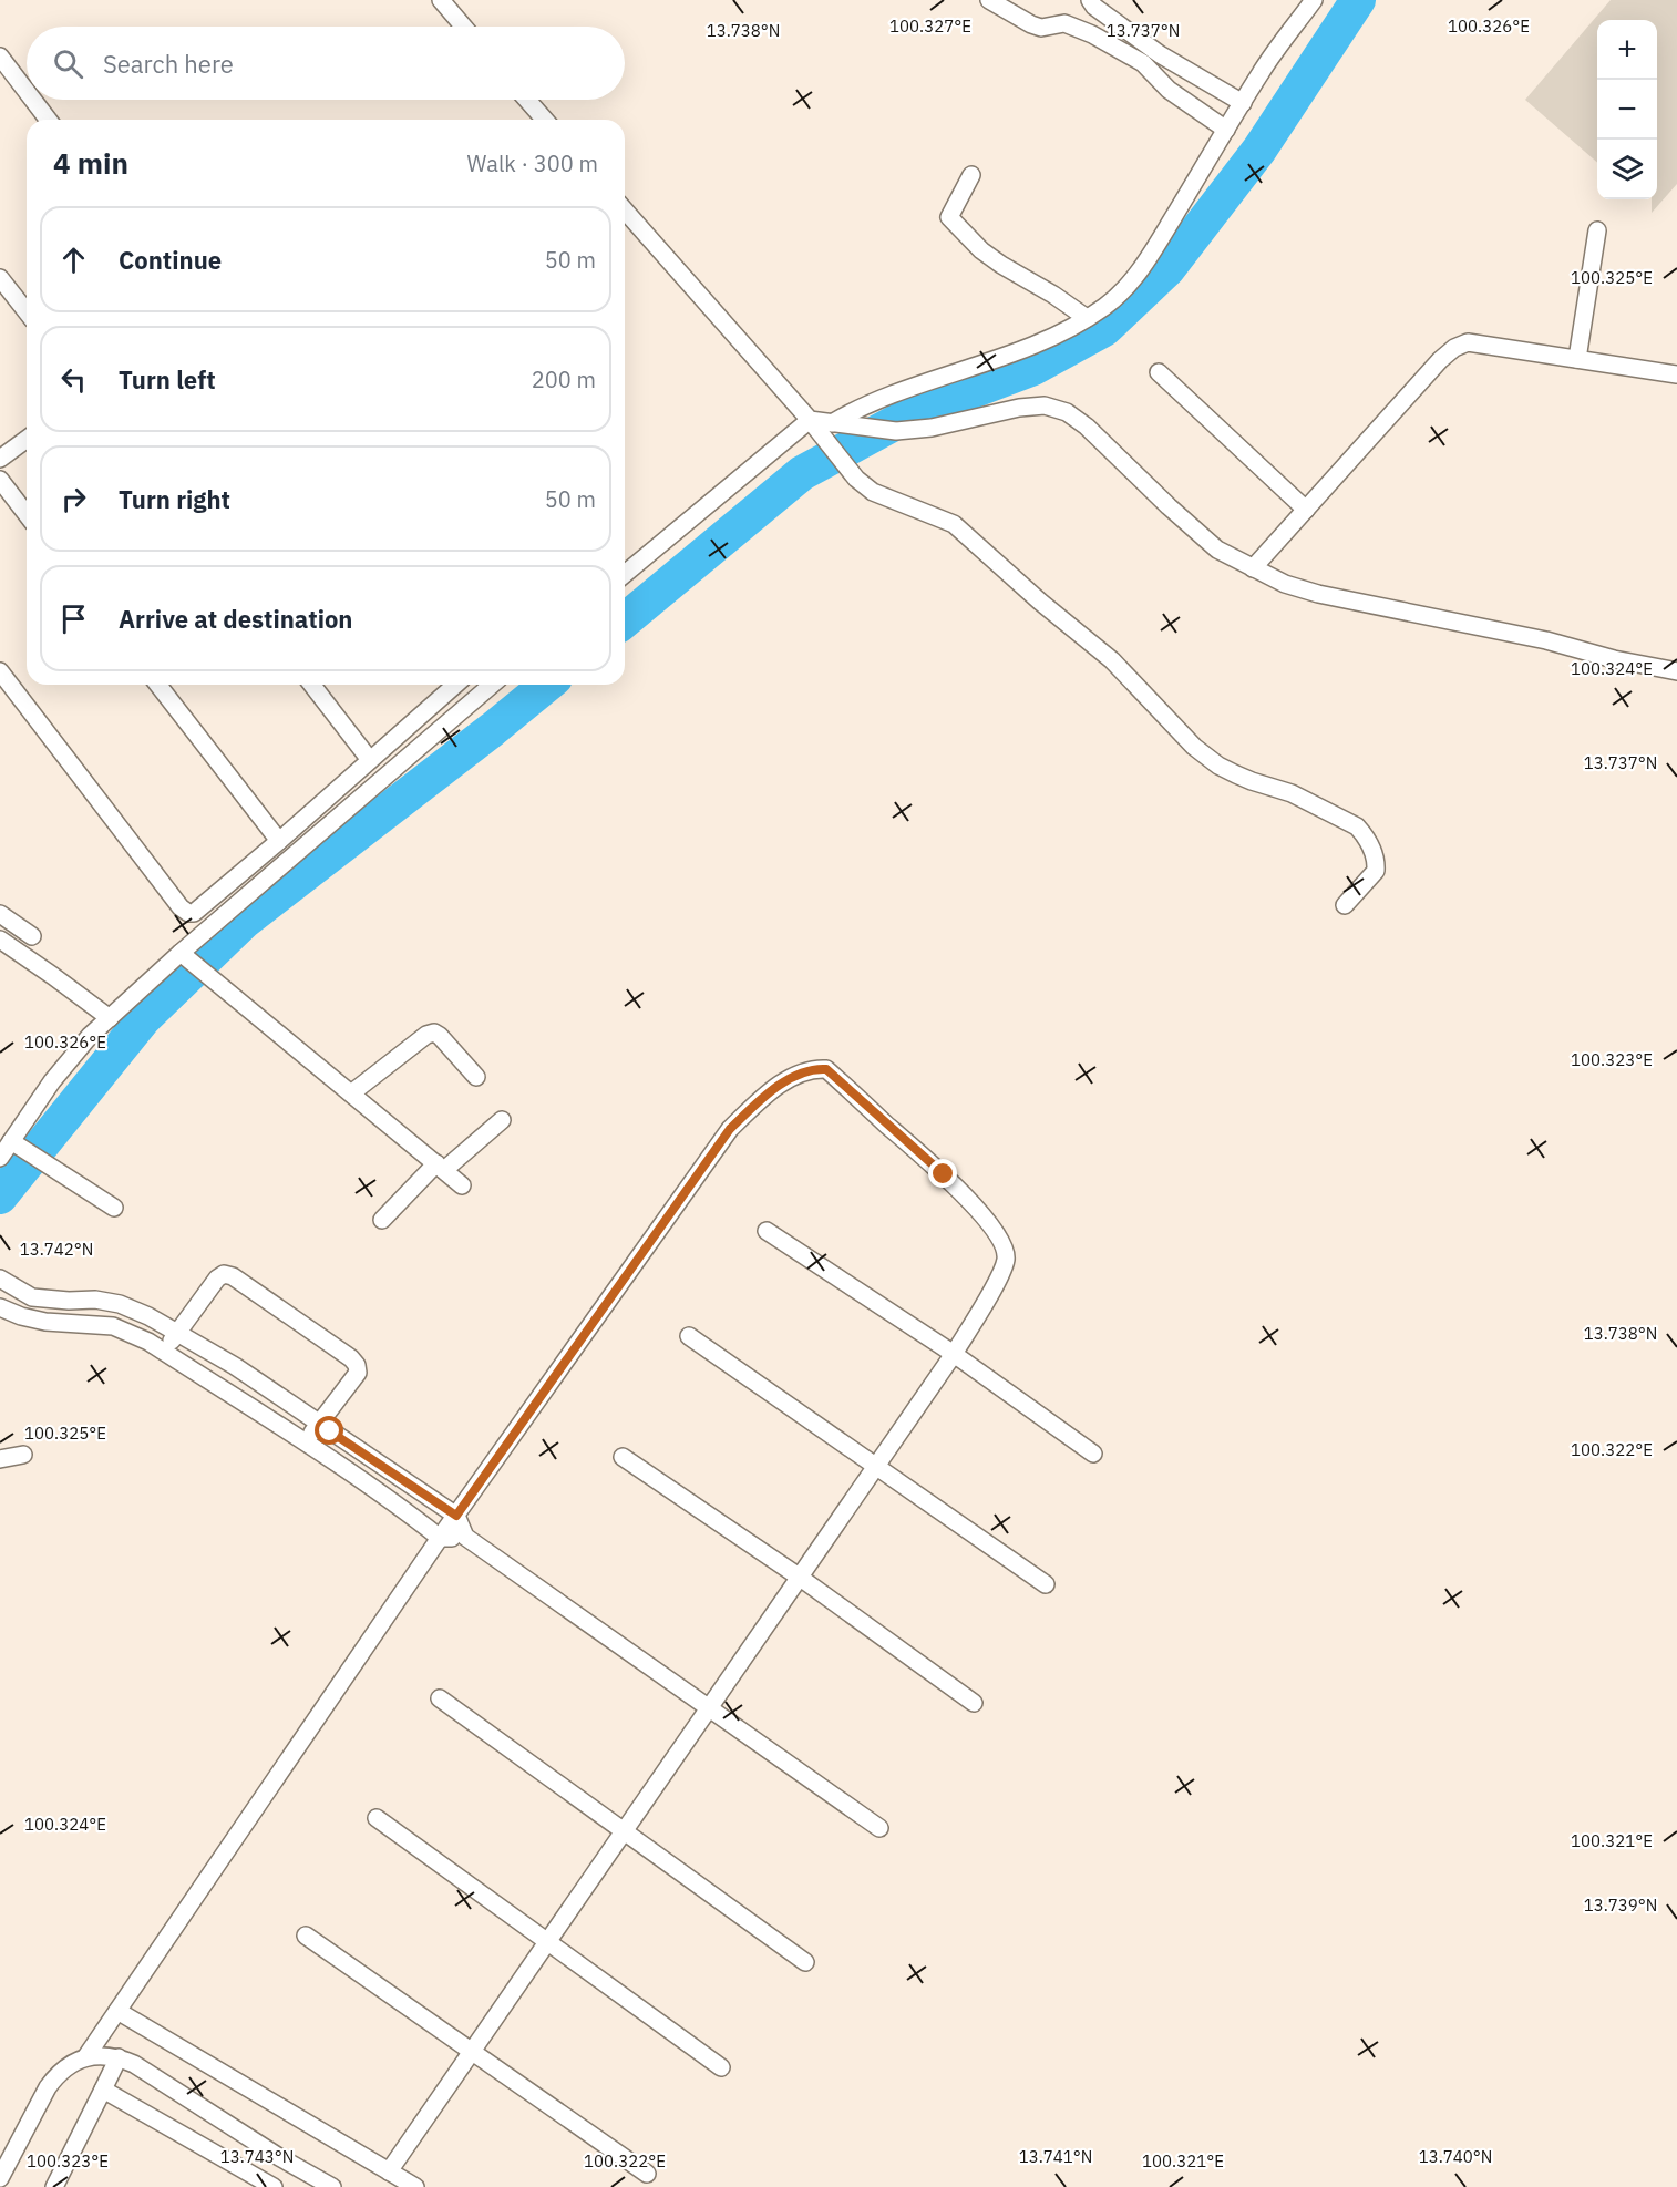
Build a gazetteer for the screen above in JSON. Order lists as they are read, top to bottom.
{
  "page": {
    "map_buttons": ["+", "−"],
    "search": "Search here",
    "heading": ["4 min", "Walk · 300 m"],
    "list": [
      ["Continue", "50 m"],
      ["Turn left", "200 m"],
      ["Turn right", "50 m"],
      "Arrive at destination"
    ]
  },
  "coordinates": [
    "100.327°E",
    "100.326°E",
    "13.738°N",
    "13.737°N",
    "100.325°E",
    "100.324°E",
    "100.323°E",
    "13.742°N",
    "100.322°E",
    "100.321°E",
    "13.739°N",
    "13.743°N",
    "13.741°N",
    "13.740°N"
  ]
}
